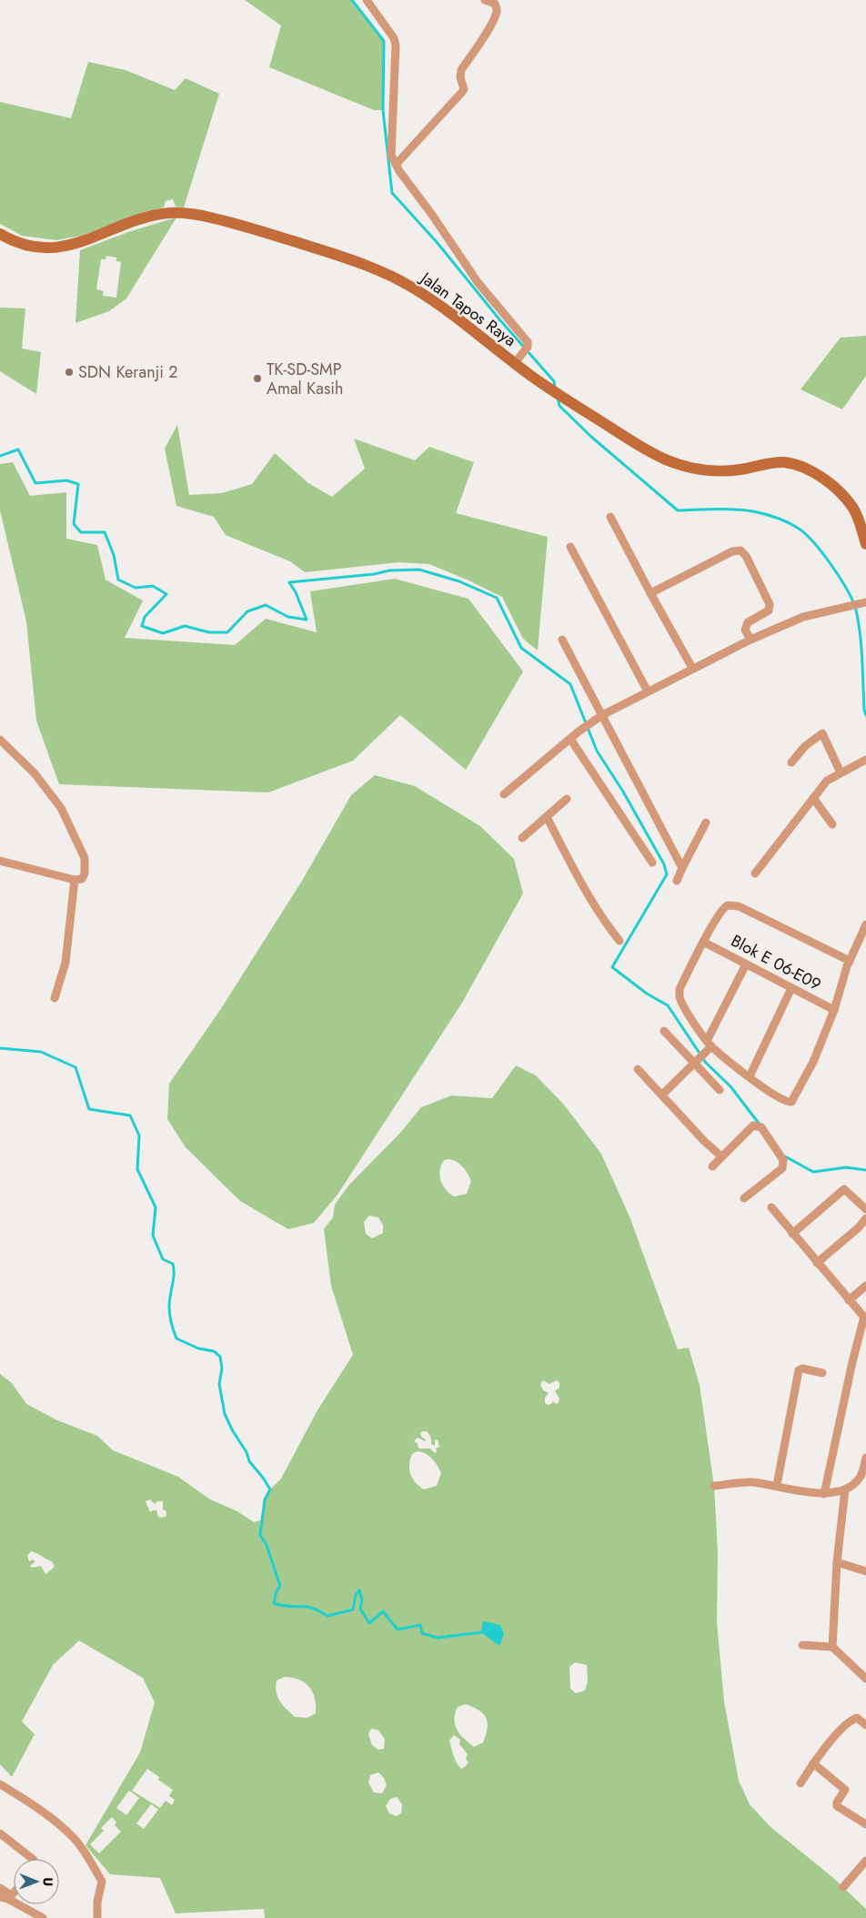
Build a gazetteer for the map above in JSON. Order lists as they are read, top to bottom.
{
  "streets": {
    "main road": ["Jalan Tapos Raya"],
    "street": ["Blok E 06-E09"]
  },
  "places": ["SDN Keranji 2", "TK-SD-SMP Amal Kasih"],
  "north": "right"
}
